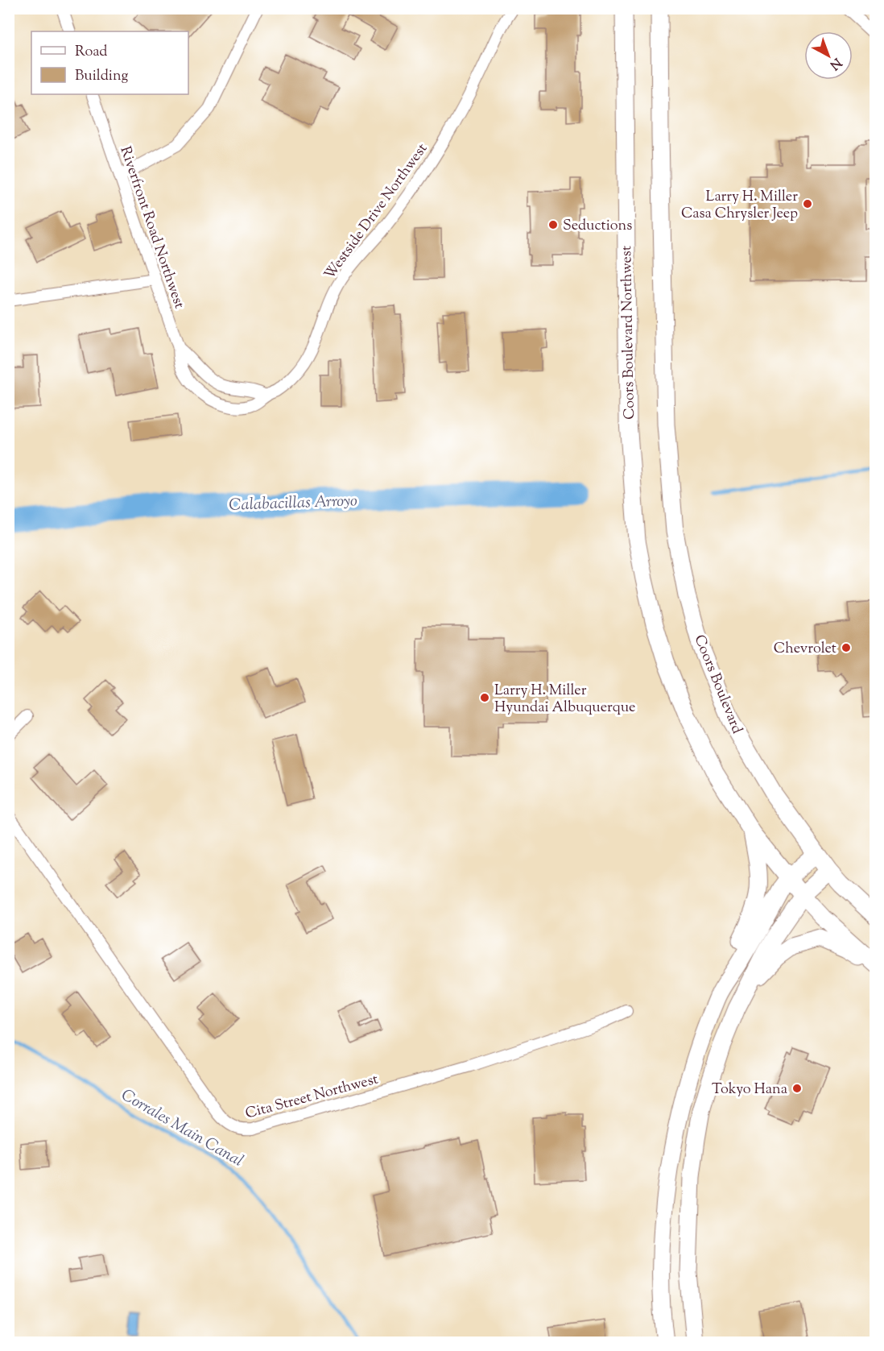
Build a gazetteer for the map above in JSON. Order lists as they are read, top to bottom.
{
  "streets": {
    "main road": ["Coors Boulevard Northwest", "Coors Boulevard"],
    "street": ["Westside Drive Northwest", "Riverfront Road Northwest", "Cita Street Northwest"]
  },
  "crossings": [
    ["Westside Drive Northwest", "Riverfront Road Northwest"]
  ],
  "water": ["Calabacillas Arroyo", "Corrales Main Canal"],
  "places": [
    "Larry H. Miller Casa Chrysler Jeep",
    "Seductions",
    "Chevrolet",
    "Larry H. Miller Hyundai Albuquerque",
    "Tokyo Hana"
  ],
  "legend": ["Road", "Building"],
  "north": "bottom right"
}
